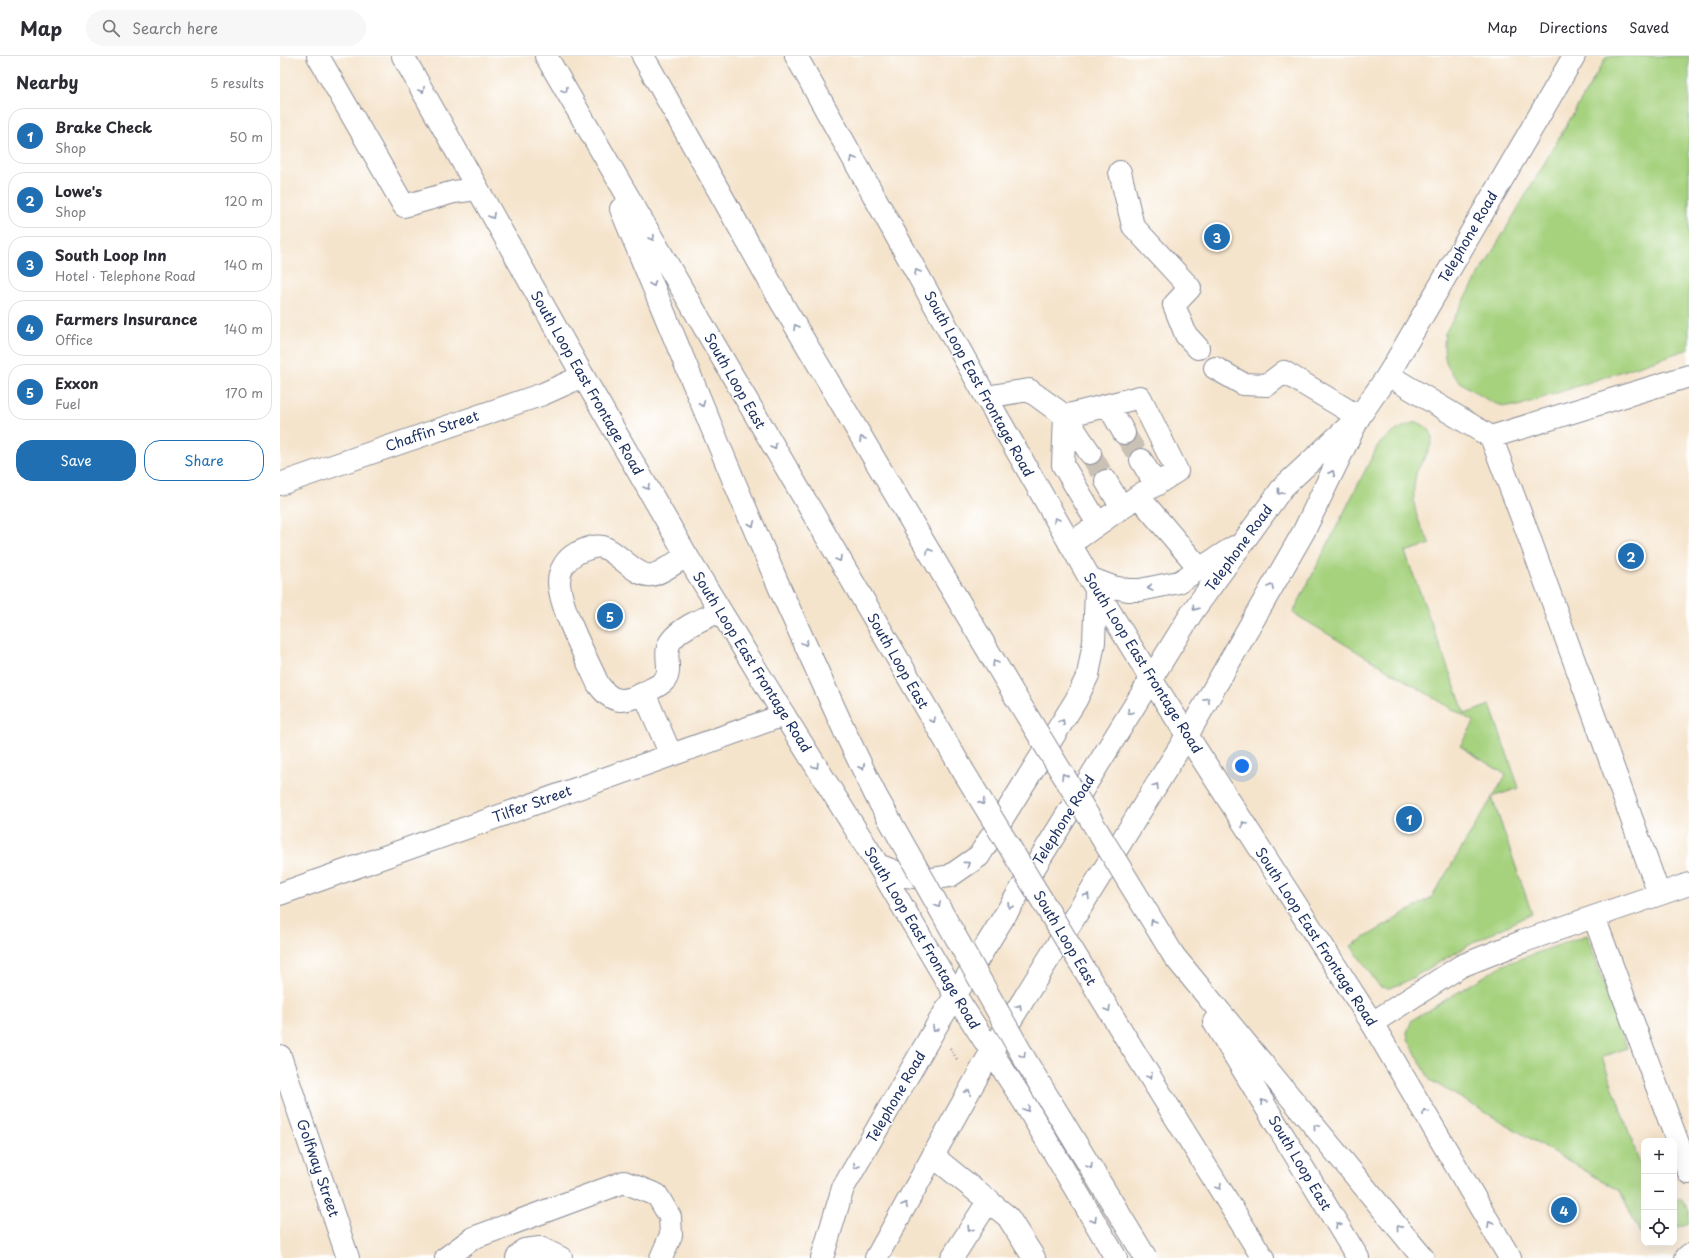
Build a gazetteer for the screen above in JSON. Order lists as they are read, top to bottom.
{
  "streets": {
    "main road": [
      "Telephone Road",
      "South Loop East",
      "South Loop East Frontage Road",
      "Chaffin Street",
      "Tilfer Street",
      "Golfway Street"
    ]
  },
  "crossings": [
    ["Telephone Road", "South Loop East Frontage Road"],
    ["South Loop East Frontage Road", "Chaffin Street"],
    ["South Loop East Frontage Road", "Tilfer Street"]
  ],
  "page": {
    "header": "Map",
    "search": "Search here",
    "nav": ["Map", "Directions", "Saved"],
    "heading": ["Nearby", "5 results"],
    "list": [
      {
        "mark": "1",
        "name": "Brake Check",
        "note": "Shop",
        "value": "50 m"
      },
      {
        "mark": "2",
        "name": "Lowe's",
        "note": "Shop",
        "value": "120 m"
      },
      {
        "mark": "3",
        "name": "South Loop Inn",
        "note": "Hotel · Telephone Road",
        "value": "140 m"
      },
      {
        "mark": "4",
        "name": "Farmers Insurance",
        "note": "Office",
        "value": "140 m"
      },
      {
        "mark": "5",
        "name": "Exxon",
        "note": "Fuel",
        "value": "170 m"
      }
    ],
    "pins": [
      "3",
      "2",
      "5",
      "1",
      "4"
    ],
    "buttons": ["Save", "Share"],
    "map_buttons": ["+", "−"]
  }
}
